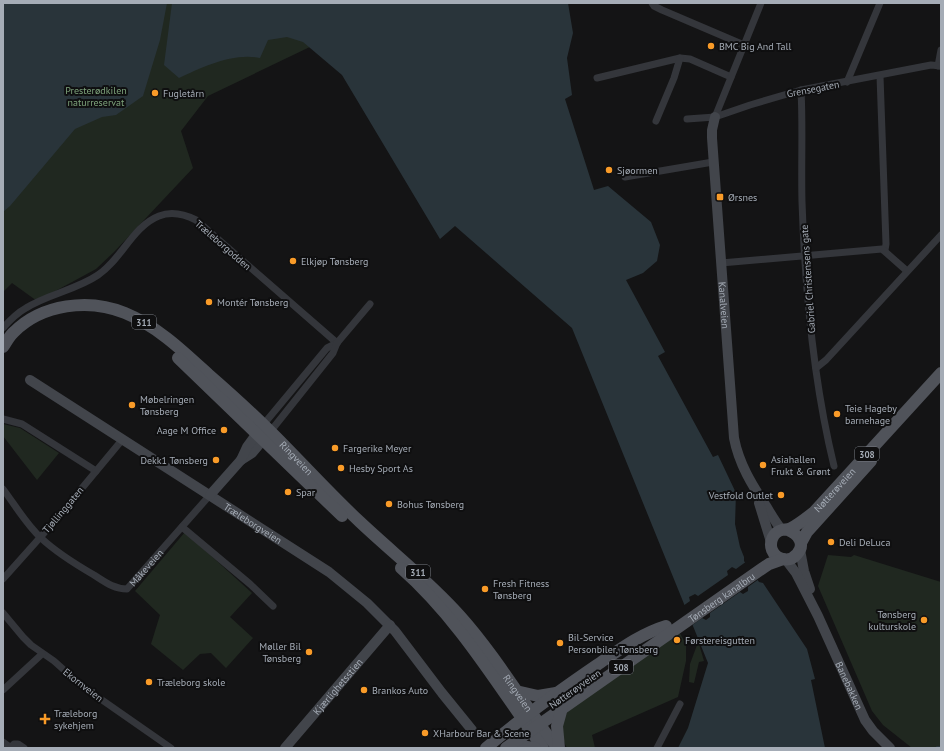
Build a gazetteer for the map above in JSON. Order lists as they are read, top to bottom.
{
  "streets": {
    "main road": [
      "311",
      "308",
      "Ringveien",
      "Nøtterøveien",
      "Tønsberg kanalbru",
      "Nøtterøyveien"
    ],
    "street": [
      "Grensegaten",
      "Træleborgodden",
      "Gabriel Christensens gate",
      "Kanalveien",
      "Tjøllinggaten",
      "Træleborgveien",
      "Måkeveien",
      "Ekornveien",
      "Banebakken",
      "Kjærlighetsstien"
    ]
  },
  "crossings": [
    ["Grensegaten", "Gabriel Christensens gate"],
    ["Grensegaten", "Kanalveien"],
    ["Kanalveien", "308"],
    ["Kanalveien", "Nøtterøveien"],
    ["Kanalveien", "Banebakken"],
    ["308", "Ringveien"],
    ["308", "Nøtterøveien"],
    ["308", "Tønsberg kanalbru"],
    ["308", "Banebakken"],
    ["308", "Nøtterøyveien"],
    ["Ringveien", "Måkeveien"],
    ["Ringveien", "Nøtterøyveien"],
    ["Nøtterøveien", "Banebakken"],
    ["Tjøllinggaten", "Træleborgveien"],
    ["Tjøllinggaten", "Måkeveien"],
    ["Træleborgveien", "Måkeveien"],
    ["Træleborgveien", "Kjærlighetsstien"],
    ["Tønsberg kanalbru", "Nøtterøyveien"]
  ],
  "parks": ["Presterødkilen naturreservat"],
  "places": {
    "other": [
      "BMC Big And Tall",
      "Fugletårn",
      "Sjøormen",
      "Elkjøp Tønsberg",
      "Montér Tønsberg",
      "Møbelringen Tønsberg",
      "Teie Hageby barnehage",
      "Aage M Office",
      "Fargerike Meyer",
      "Dekk1 Tønsberg",
      "Asiahallen Frukt & Grønt",
      "Hesby Sport As",
      "Spar",
      "Vestfold Outlet",
      "Bohus Tønsberg",
      "Deli DeLuca",
      "Fresh Fitness Tønsberg",
      "Tønsberg kulturskole",
      "Førstereisgutten",
      "Bil-Service Personbiler, Tønsberg",
      "Møller Bil Tønsberg",
      "Træleborg skole",
      "Brankos Auto",
      "XHarbour Bar & Scene"
    ],
    "transit": ["Ørsnes"],
    "health": ["Træleborg sykehjem"]
  }
}
